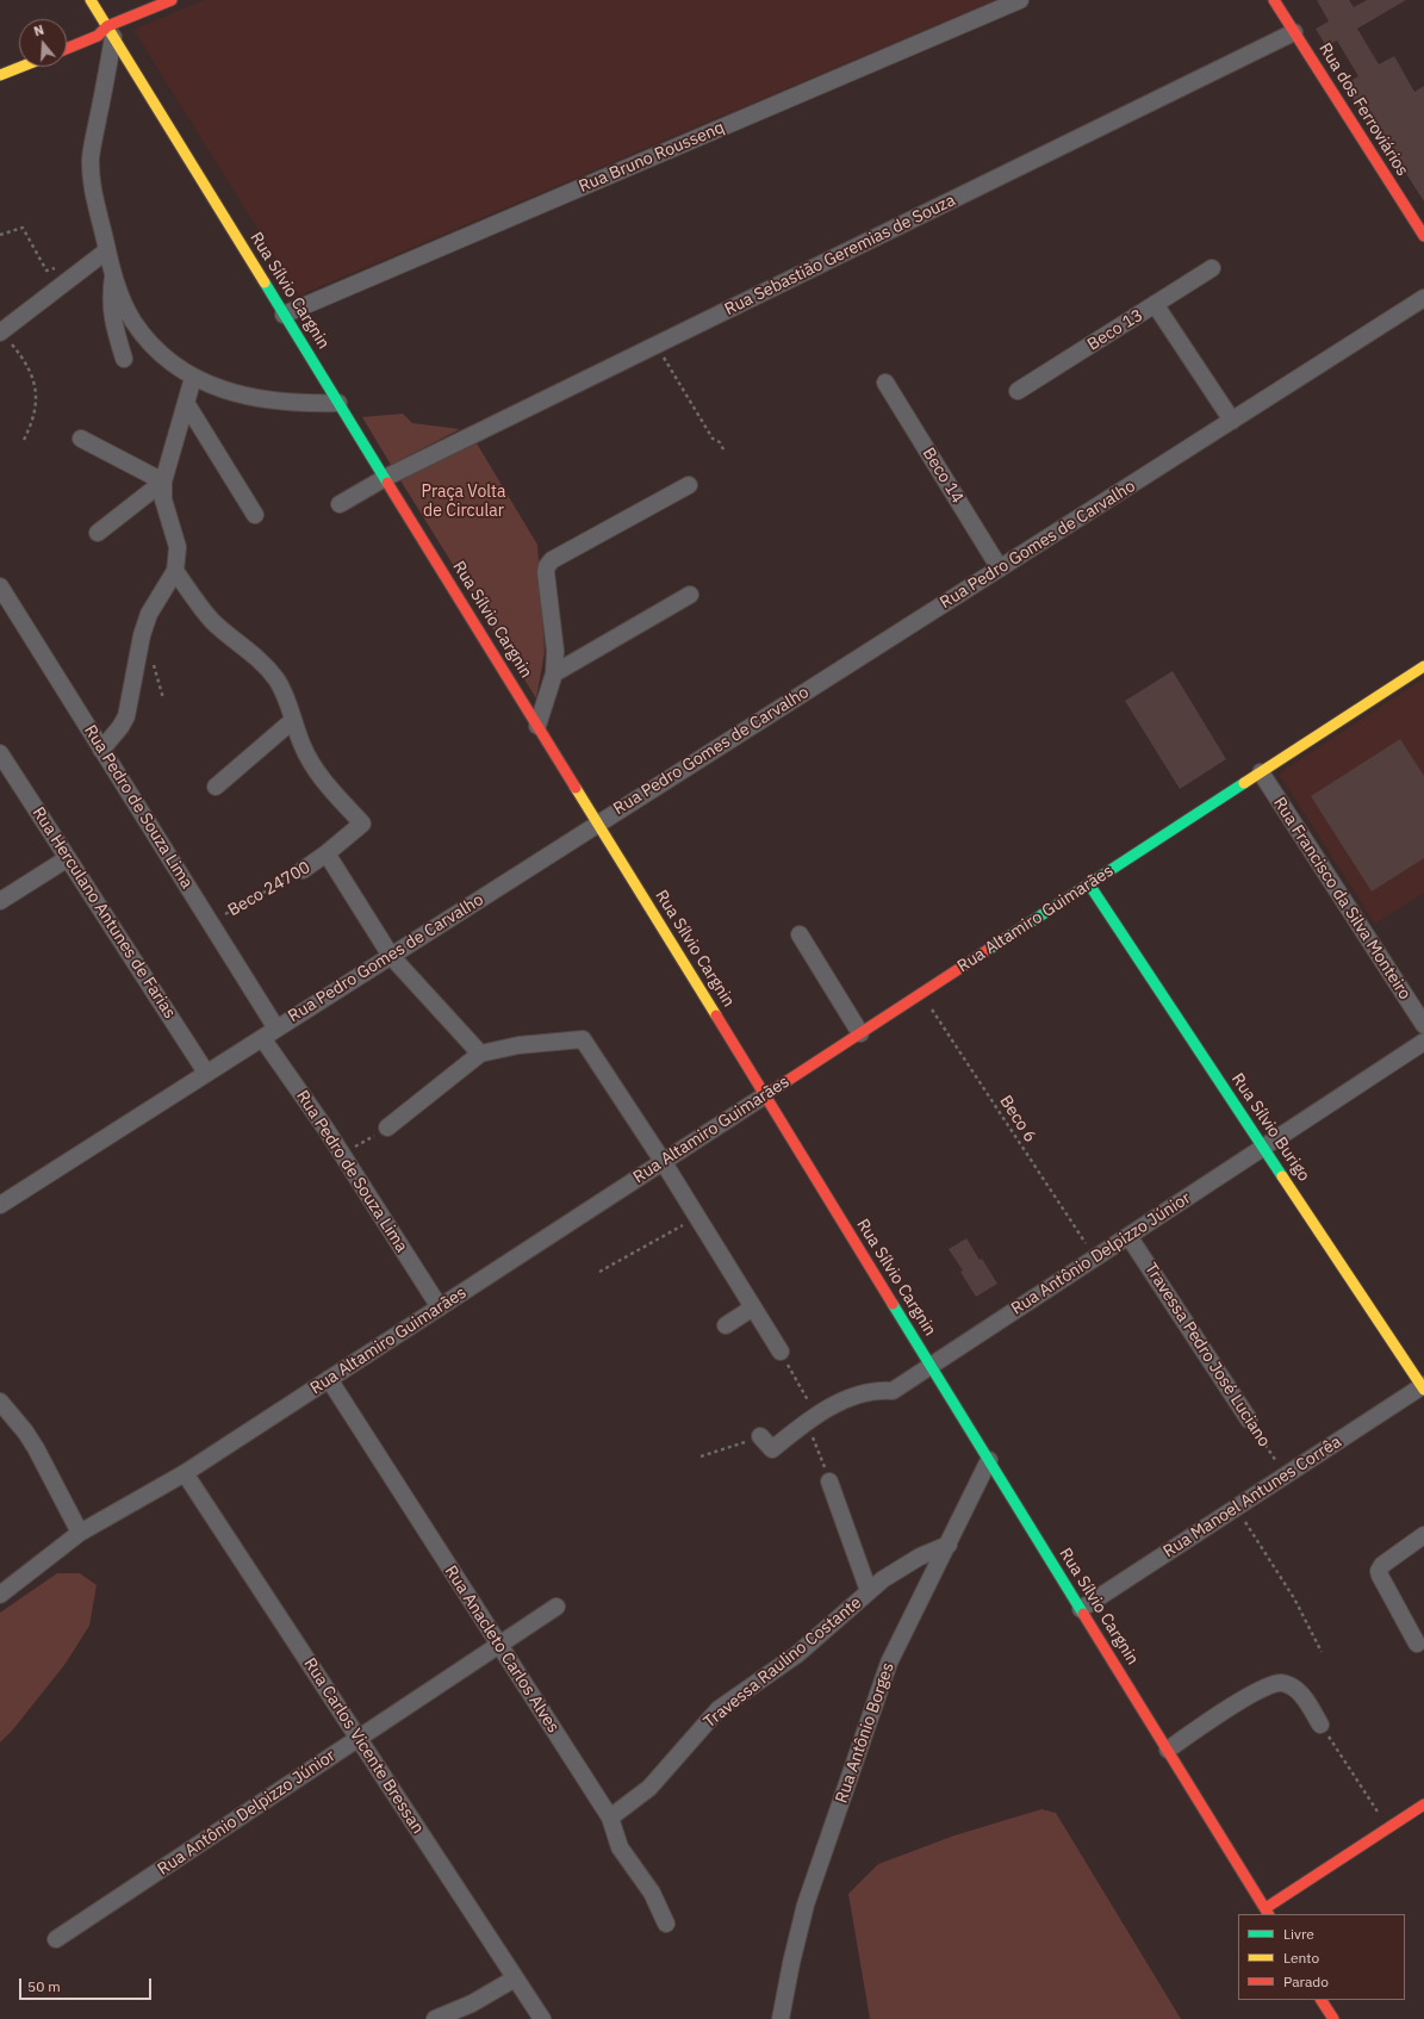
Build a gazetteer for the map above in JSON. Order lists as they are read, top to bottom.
{
  "streets": {
    "main road": [
      "Rua dos Ferroviários",
      "Rua Sílvio Cargnin",
      "Rua Altamiro Guimarães",
      "Rua Sílvio Burigo"
    ],
    "street": [
      "Rua Bruno Roussenq",
      "Rua Sebastião Geremias de Souza",
      "Beco 13",
      "Beco 14",
      "Rua Pedro Gomes de Carvalho",
      "Rua Pedro de Souza Lima",
      "Beco 24700",
      "Rua Francisco da Silva Monteiro",
      "Rua Herculano Antunes de Farias",
      "Rua Antônio Delpizzo Júnior",
      "Travessa Pedro José Luciano",
      "Rua Manoel Antunes Corrêa",
      "Rua Anacleto Carlos Alves",
      "Travessa Raulino Costante",
      "Rua Antônio Borges",
      "Rua Carlos Vicente Bressan"
    ],
    "path": ["Beco 6"]
  },
  "crossings": [
    ["Rua dos Ferroviários", "Rua Sebastião Geremias de Souza"],
    ["Rua Bruno Roussenq", "Rua Sílvio Cargnin"],
    ["Rua Sebastião Geremias de Souza", "Rua Sílvio Cargnin"],
    ["Rua Sílvio Cargnin", "Rua Pedro Gomes de Carvalho"],
    ["Rua Sílvio Cargnin", "Rua Altamiro Guimarães"],
    ["Rua Sílvio Cargnin", "Rua Antônio Delpizzo Júnior"],
    ["Rua Sílvio Cargnin", "Rua Manoel Antunes Corrêa"],
    ["Rua Sílvio Cargnin", "Rua Antônio Borges"],
    ["Beco 14", "Rua Pedro Gomes de Carvalho"],
    ["Rua Pedro Gomes de Carvalho", "Rua Pedro de Souza Lima"],
    ["Rua Pedro Gomes de Carvalho", "Rua Herculano Antunes de Farias"],
    ["Rua Pedro de Souza Lima", "Beco 24700"],
    ["Rua Pedro de Souza Lima", "Rua Altamiro Guimarães"],
    ["Rua Francisco da Silva Monteiro", "Rua Altamiro Guimarães"],
    ["Rua Altamiro Guimarães", "Beco 6"],
    ["Rua Altamiro Guimarães", "Rua Sílvio Burigo"],
    ["Rua Altamiro Guimarães", "Rua Anacleto Carlos Alves"],
    ["Rua Altamiro Guimarães", "Rua Carlos Vicente Bressan"],
    ["Beco 6", "Rua Antônio Delpizzo Júnior"],
    ["Rua Sílvio Burigo", "Rua Antônio Delpizzo Júnior"],
    ["Rua Sílvio Burigo", "Rua Manoel Antunes Corrêa"],
    ["Rua Antônio Delpizzo Júnior", "Travessa Pedro José Luciano"],
    ["Rua Antônio Delpizzo Júnior", "Rua Anacleto Carlos Alves"],
    ["Rua Antônio Delpizzo Júnior", "Rua Carlos Vicente Bressan"],
    ["Travessa Pedro José Luciano", "Rua Manoel Antunes Corrêa"],
    ["Rua Anacleto Carlos Alves", "Travessa Raulino Costante"],
    ["Travessa Raulino Costante", "Rua Antônio Borges"]
  ],
  "parks": ["Praça Volta de Circular"],
  "legend": ["Livre", "Lento", "Parado"],
  "scale_bar": "50 m",
  "north": "top"
}
